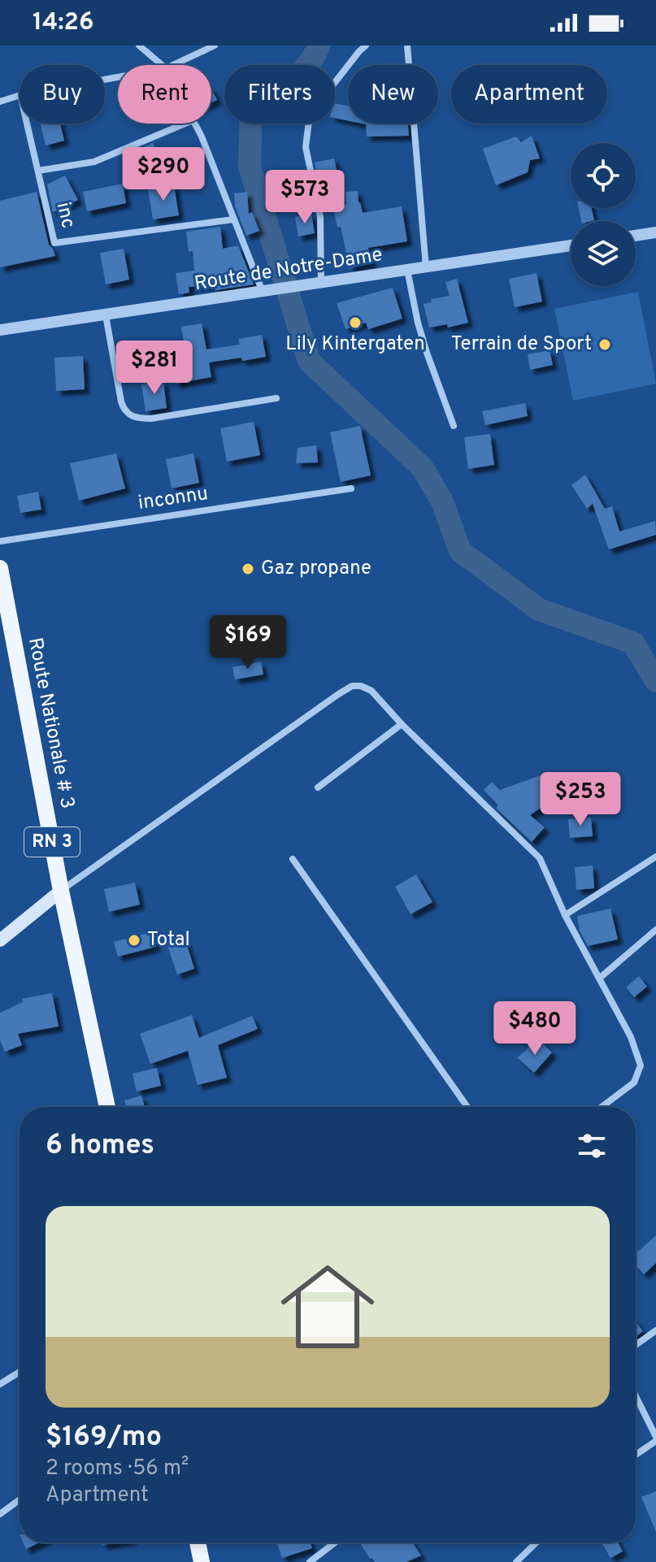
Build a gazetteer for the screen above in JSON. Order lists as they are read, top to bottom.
{
  "streets": {
    "main road": ["Route Nationale # 3", "RN 3"],
    "street": ["inc", "Route de Notre-Dame", "inconnu"]
  },
  "places": [
    "Lily Kintergaten",
    "Terrain de Sport",
    "Gaz propane",
    "Total"
  ],
  "page": {
    "status": "14:26",
    "chip": [
      "Buy",
      "Rent",
      "Filters",
      "New",
      "Apartment"
    ],
    "price": [
      "$290",
      "$573",
      "$281",
      "$169",
      "$253",
      "$480"
    ],
    "heading": "6 homes",
    "list": [
      {
        "name": "$169/mo",
        "note": "2 rooms · 56 m² · Apartment"
      }
    ]
  }
}
